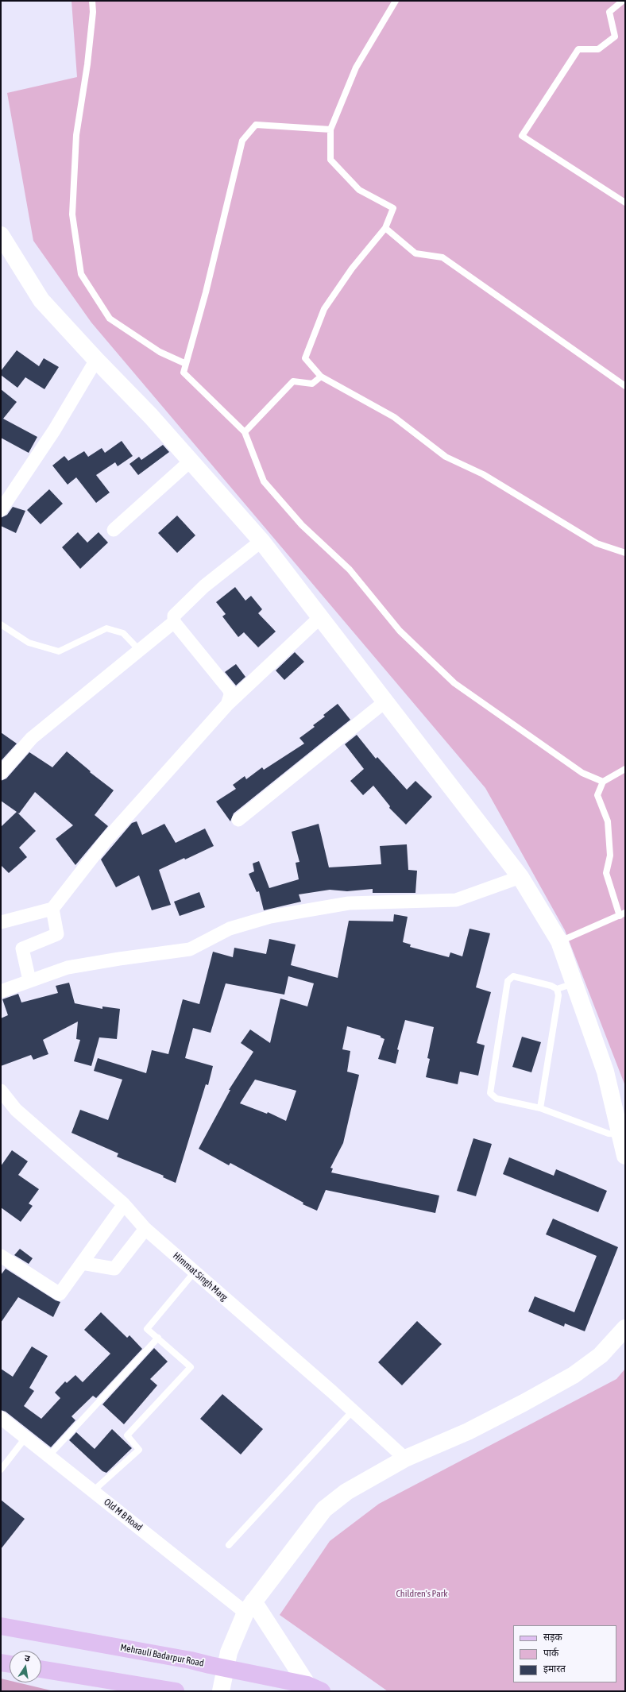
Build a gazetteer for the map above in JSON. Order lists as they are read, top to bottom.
{
  "streets": {
    "main road": ["Mehrauli Badarpur Road"],
    "street": ["Himmat Singh Marg", "Old M B Road"]
  },
  "parks": ["Children's Park"],
  "legend": ["सड़क", "पार्क", "इमारत"],
  "north": "top"
}
